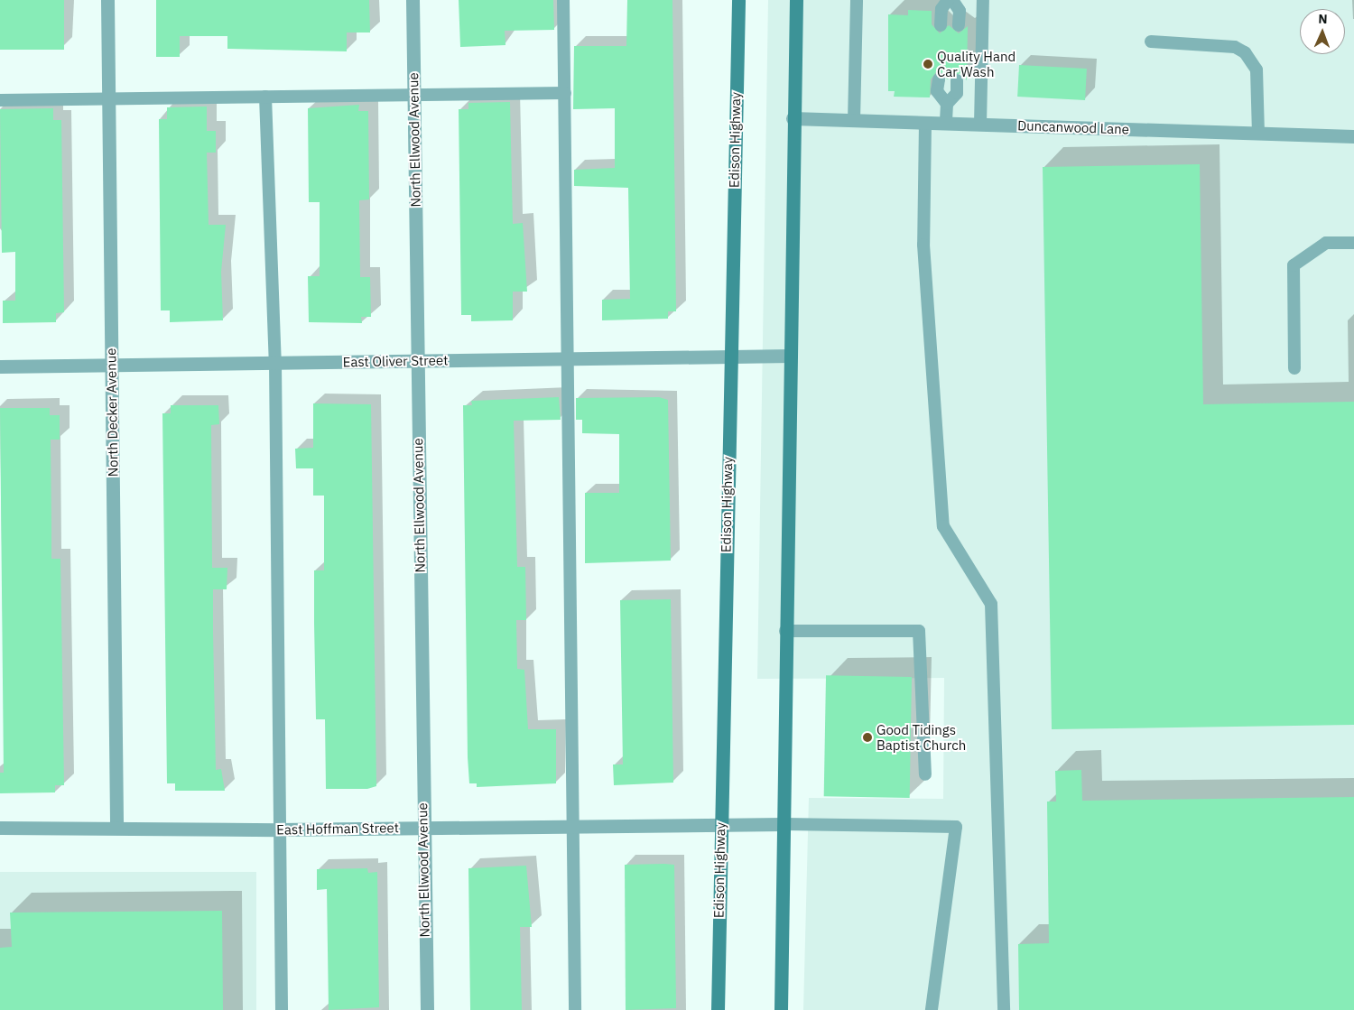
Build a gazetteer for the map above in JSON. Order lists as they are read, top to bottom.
{
  "streets": {
    "main road": ["Edison Highway"],
    "street": [
      "Duncanwood Lane",
      "North Ellwood Avenue",
      "East Oliver Street",
      "North Decker Avenue",
      "East Hoffman Street"
    ]
  },
  "crossings": [
    ["North Ellwood Avenue", "East Oliver Street"],
    ["North Ellwood Avenue", "East Hoffman Street"],
    ["Edison Highway", "East Oliver Street"],
    ["Edison Highway", "East Hoffman Street"],
    ["East Oliver Street", "North Decker Avenue"],
    ["North Decker Avenue", "East Hoffman Street"]
  ],
  "places": ["Quality Hand Car Wash", "Good Tidings Baptist Church"],
  "north": "top"
}
